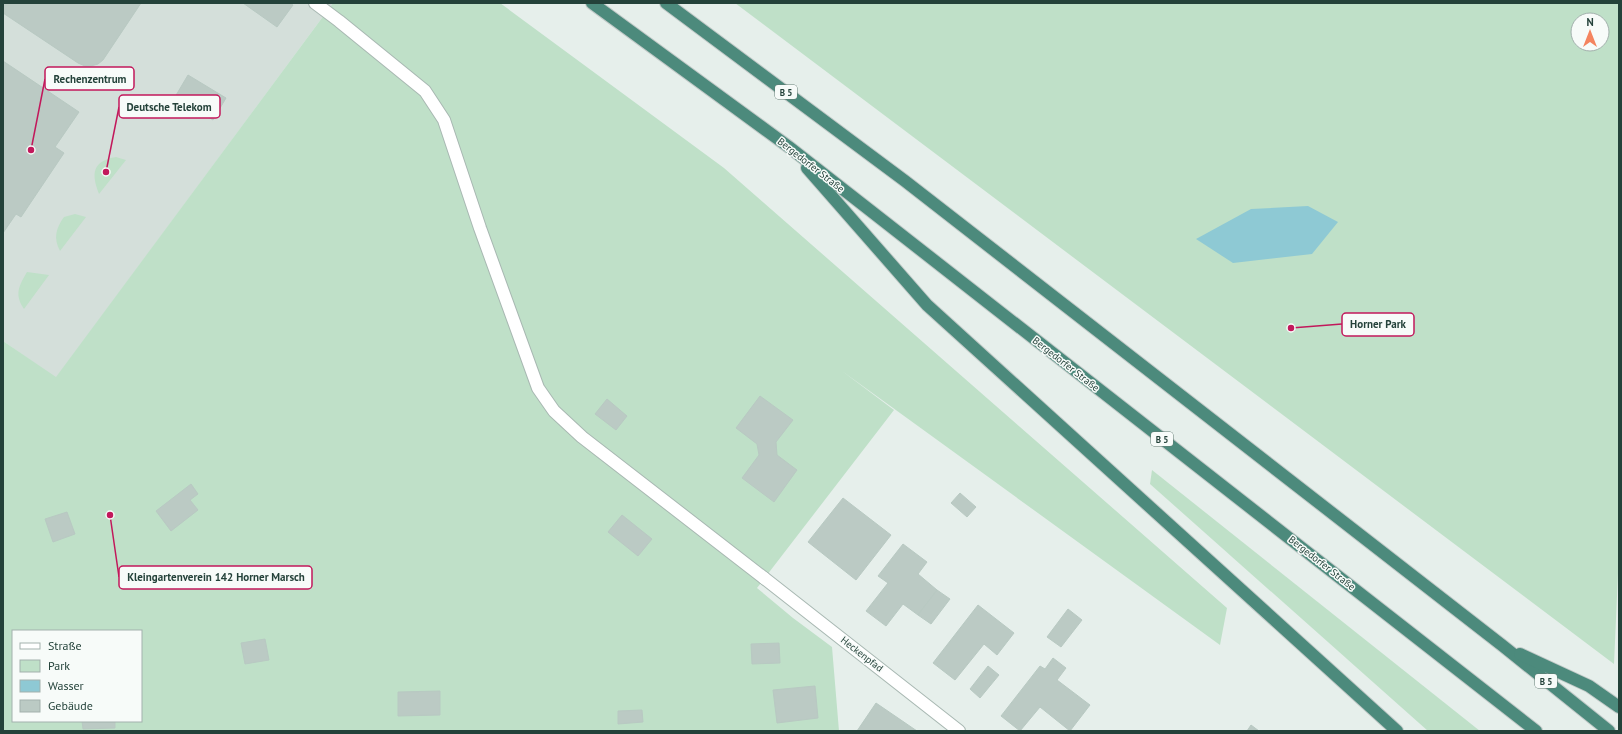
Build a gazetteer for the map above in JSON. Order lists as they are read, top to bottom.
{
  "streets": {
    "highway": ["B 5", "Bergedorfer Straße"],
    "street": ["Heckenpfad"]
  },
  "crossings": [
    ["B 5", "Bergedorfer Straße"]
  ],
  "places": [
    "Rechenzentrum",
    "Deutsche Telekom",
    "Horner Park",
    "Kleingartenverein 142 Horner Marsch"
  ],
  "legend": [
    "Straße",
    "Park",
    "Wasser",
    "Gebäude"
  ],
  "north": "top"
}
